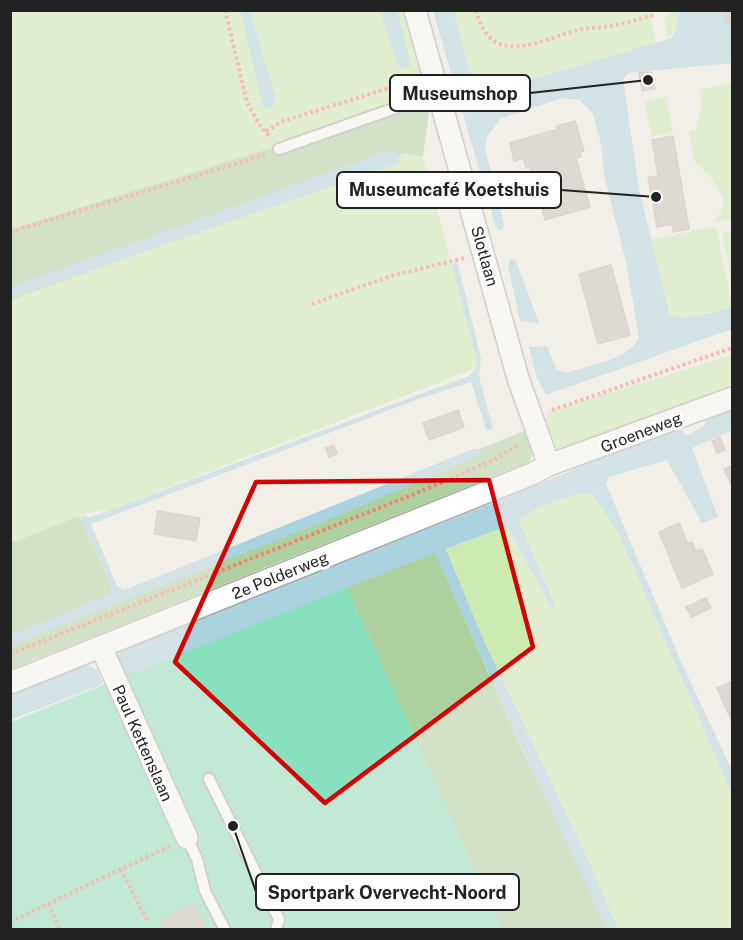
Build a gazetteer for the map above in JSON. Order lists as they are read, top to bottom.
{
  "streets": {
    "street": [
      "Slotlaan",
      "Groeneweg",
      "2e Polderweg",
      "Paul Kettenslaan"
    ]
  },
  "crossings": [
    ["Slotlaan", "Groeneweg"],
    ["Slotlaan", "2e Polderweg"],
    ["Groeneweg", "2e Polderweg"],
    ["2e Polderweg", "Paul Kettenslaan"]
  ],
  "places": ["Museumshop", "Museumcafé Koetshuis", "Sportpark Overvecht-Noord"]
}
